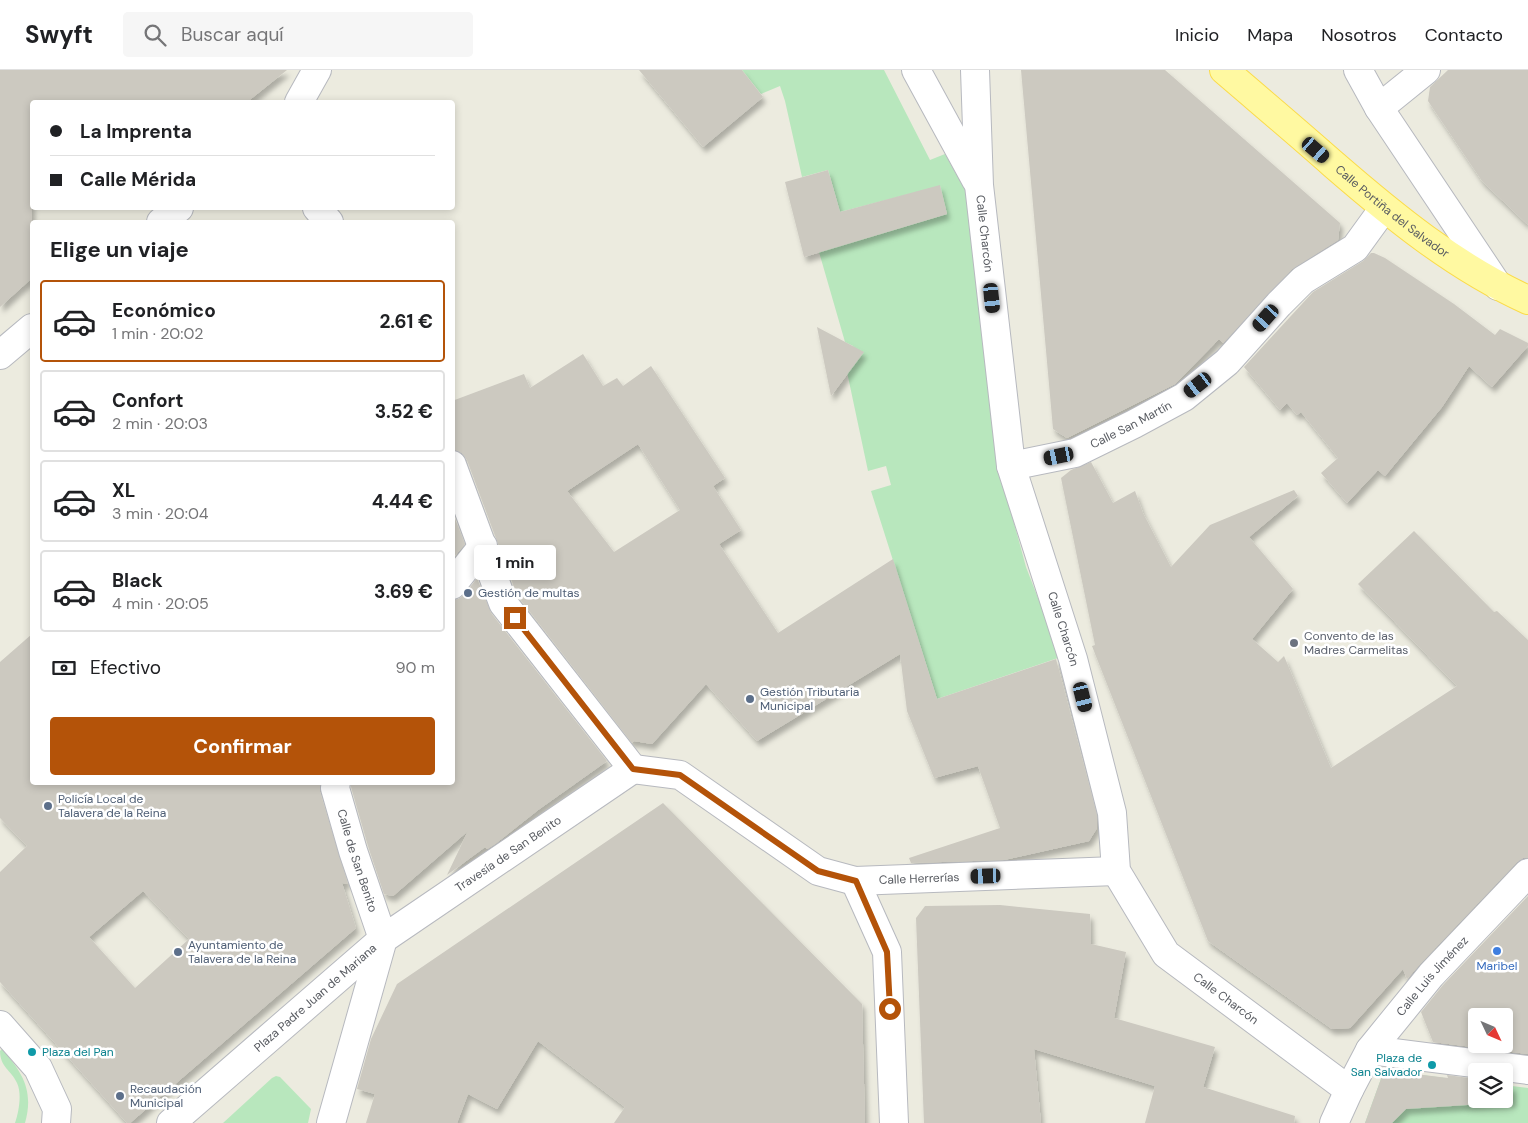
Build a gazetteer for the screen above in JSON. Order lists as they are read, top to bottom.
{
  "streets": {
    "main road": ["Calle Portiña del Salvador"],
    "street": [
      "Calle Charcón",
      "Calle San Martín",
      "Travesía de San Benito",
      "Calle de San Benito",
      "Calle Herrerías",
      "Calle Luis Jiménez",
      "Plaza Padre Juan de Mariana"
    ]
  },
  "crossings": [
    ["Calle Portiña del Salvador", "Calle San Martín"],
    ["Calle Charcón", "Calle San Martín"],
    ["Calle Charcón", "Calle Herrerías"],
    ["Calle Charcón", "Calle Luis Jiménez"],
    ["Travesía de San Benito", "Calle de San Benito"],
    ["Travesía de San Benito", "Calle Herrerías"],
    ["Travesía de San Benito", "Plaza Padre Juan de Mariana"],
    ["Calle de San Benito", "Plaza Padre Juan de Mariana"]
  ],
  "places": [
    "Gestión de multas",
    "Convento de las Madres Carmelitas",
    "Gestión Tributaria Municipal",
    "Policía Local de Talavera de la Reina",
    "Maribel",
    "Ayuntamiento de Talavera de la Reina",
    "Plaza del Pan",
    "Plaza de San Salvador",
    "Recaudación Municipal"
  ],
  "north": "bottom right",
  "page": {
    "header": "Swyft",
    "search": "Buscar aquí",
    "nav": [
      "Inicio",
      "Mapa",
      "Nosotros",
      "Contacto"
    ],
    "banner": ["La Imprenta", "Calle Mérida"],
    "heading": "Elige un viaje",
    "list": [
      {
        "name": "Económico",
        "note": "1 min · 20:02",
        "value": "2.61 €"
      },
      {
        "name": "Confort",
        "note": "2 min · 20:03",
        "value": "3.52 €"
      },
      {
        "name": "XL",
        "note": "3 min · 20:04",
        "value": "4.44 €"
      },
      {
        "name": "Black",
        "note": "4 min · 20:05",
        "value": "3.69 €"
      }
    ],
    "bubble": "1 min",
    "pay": ["Efectivo", "90 m"],
    "buttons": "Confirmar"
  }
}
